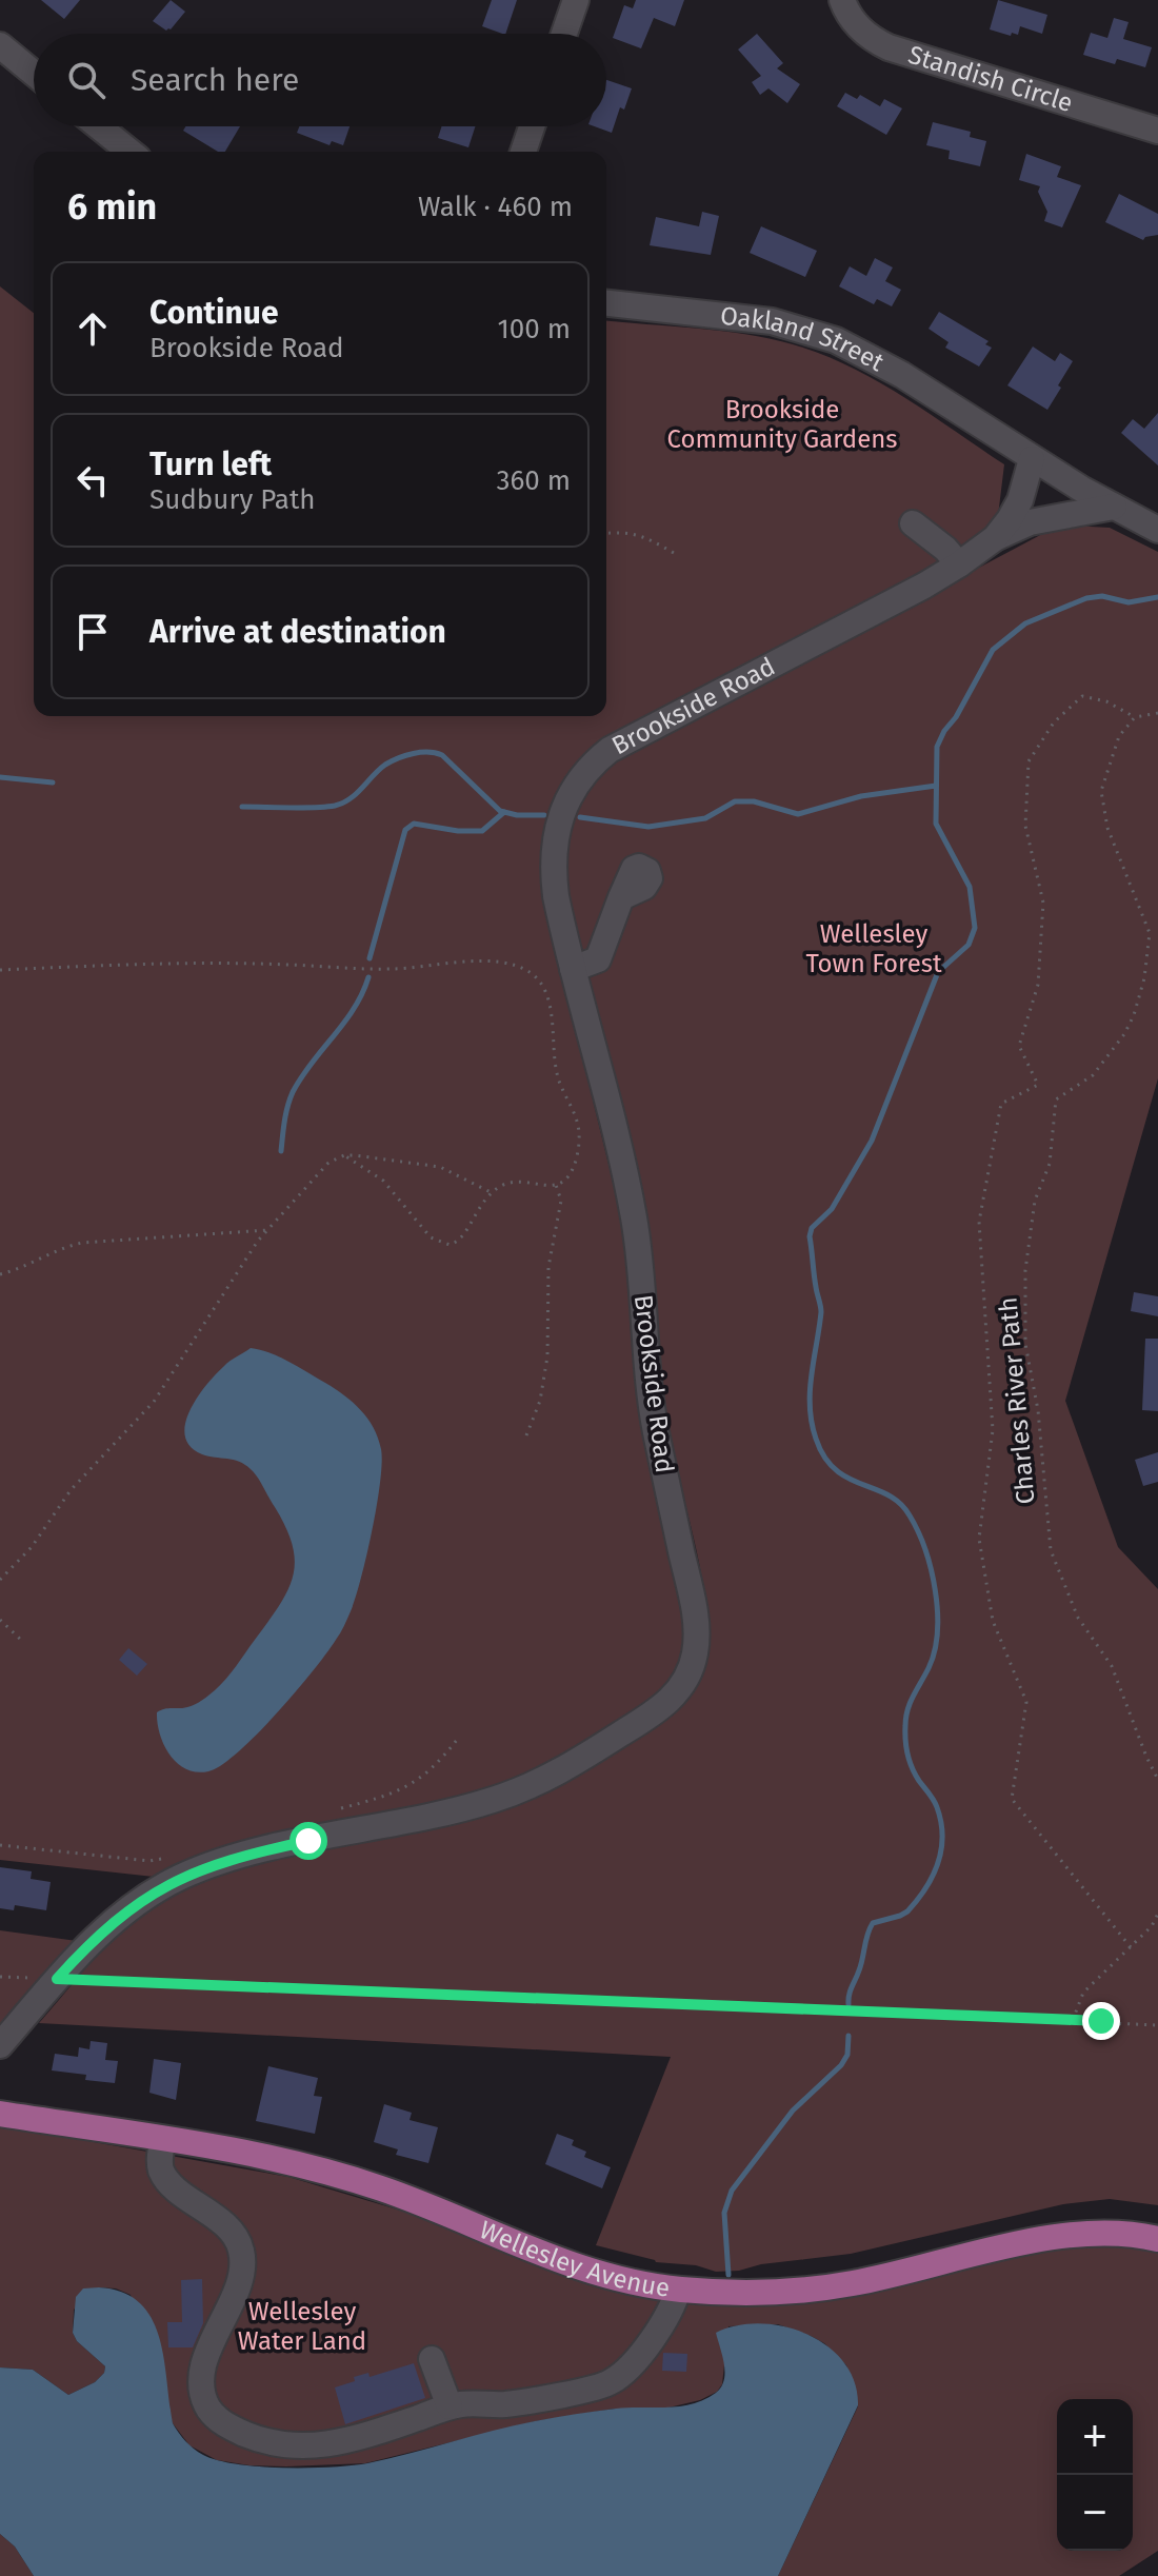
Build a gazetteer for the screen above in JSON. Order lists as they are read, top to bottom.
{
  "streets": {
    "main road": ["Wellesley Avenue"],
    "street": ["Standish Circle", "Oakland Street", "Brookside Road"],
    "path": ["Charles River Path"]
  },
  "crossings": [
    ["Oakland Street", "Brookside Road"]
  ],
  "parks": ["Brookside Community Gardens", "Wellesley Town Forest", "Wellesley Water Land"],
  "page": {
    "search": "Search here",
    "heading": ["6 min", "Walk · 460 m"],
    "list": [
      ["Continue", "Brookside Road", "100 m"],
      ["Turn left", "Sudbury Path", "360 m"],
      "Arrive at destination"
    ],
    "map_buttons": ["+", "−"]
  }
}
